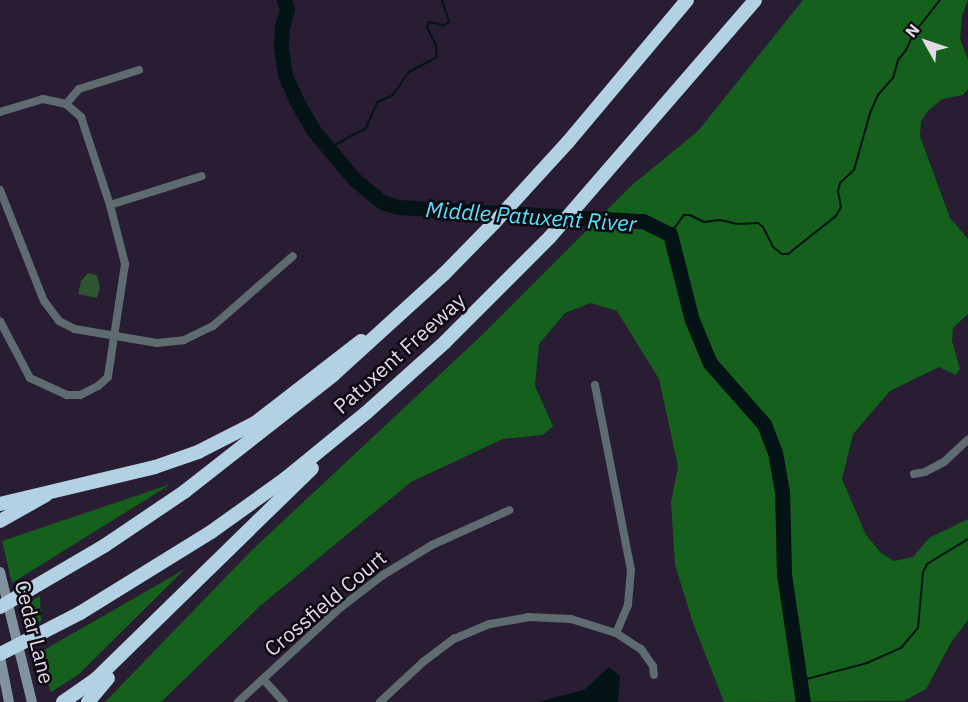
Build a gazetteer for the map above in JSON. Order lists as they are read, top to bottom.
{
  "streets": {
    "highway": ["Patuxent Freeway"],
    "main road": ["Cedar Lane"],
    "street": ["Crossfield Court"]
  },
  "crossings": [
    ["Patuxent Freeway", "Cedar Lane"]
  ],
  "water": ["Middle Patuxent River"],
  "north": "top left"
}
